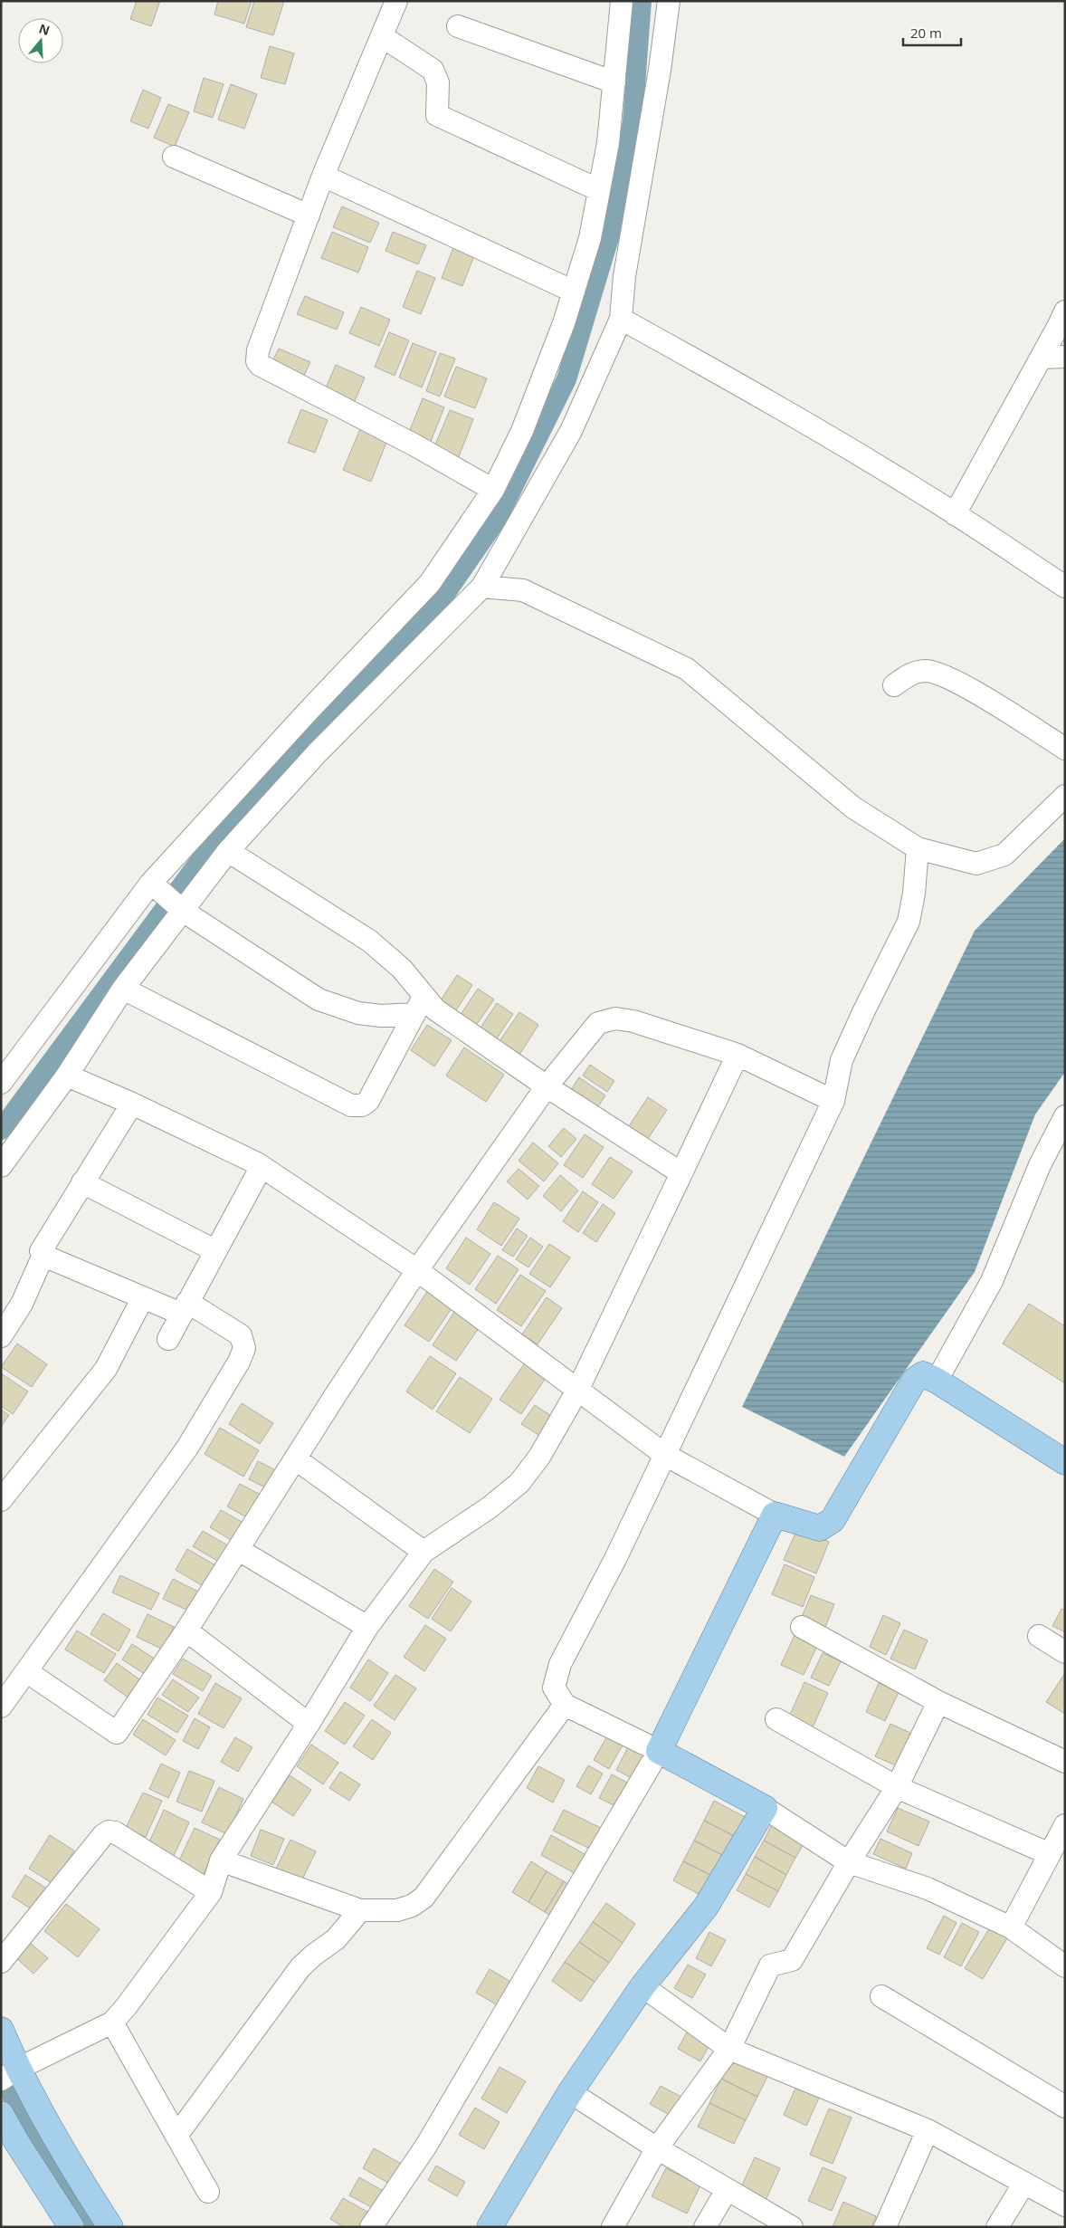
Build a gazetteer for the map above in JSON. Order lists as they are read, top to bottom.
{
  "scale_bar": "20 m",
  "north": "top"
}
